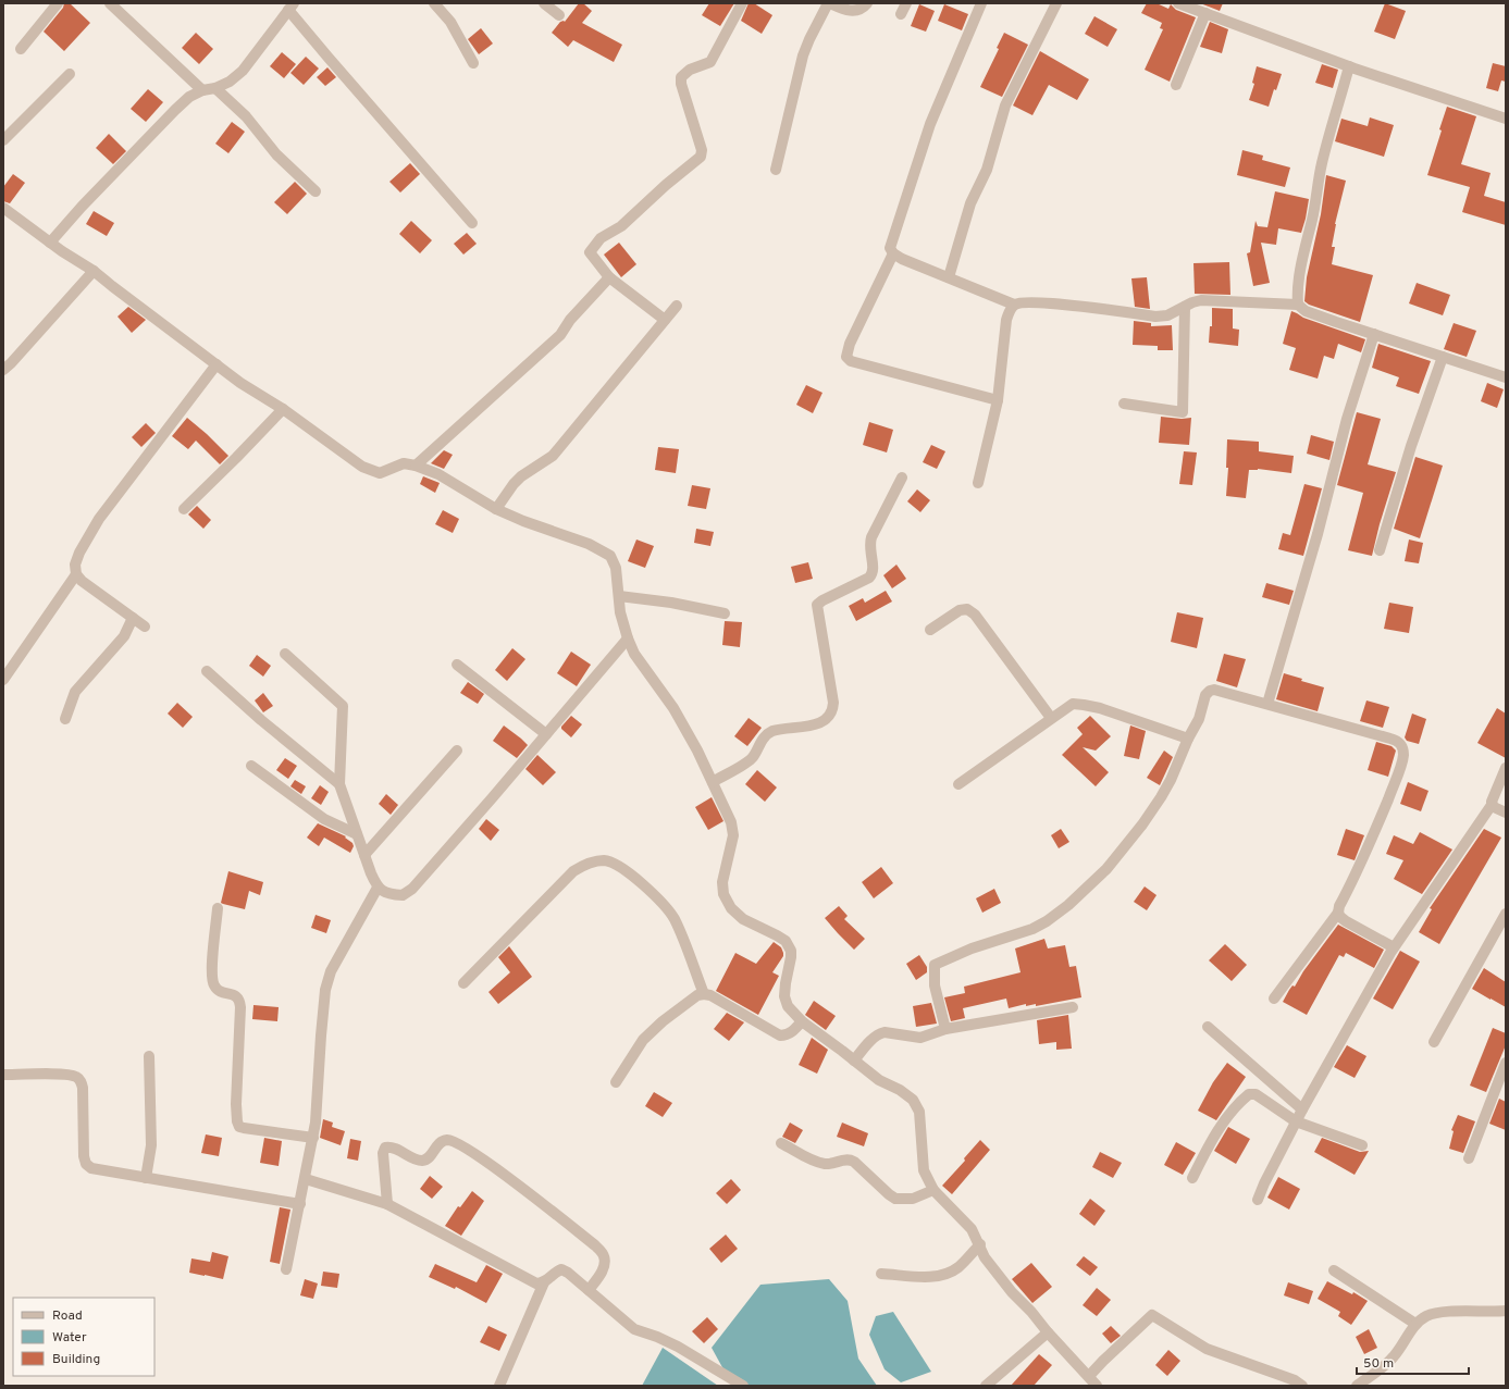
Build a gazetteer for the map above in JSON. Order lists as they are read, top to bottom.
{
  "legend": ["Road", "Water", "Building"],
  "scale_bar": "50 m"
}
